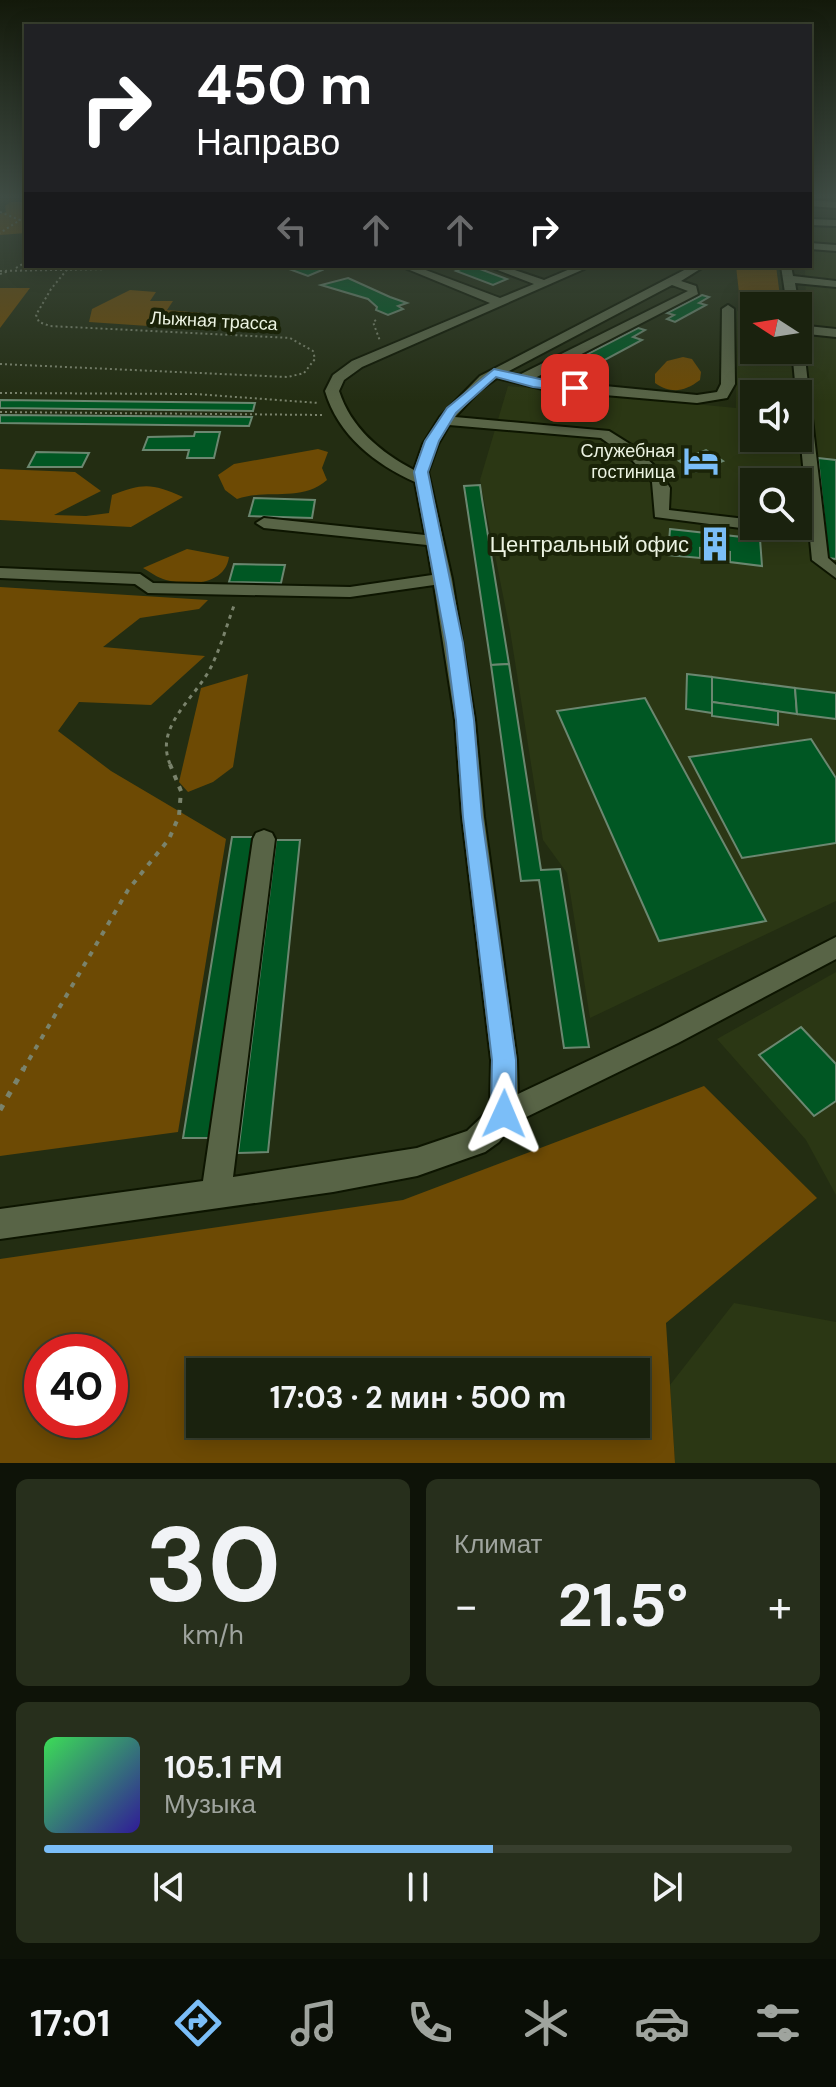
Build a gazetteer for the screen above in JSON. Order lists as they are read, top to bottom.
{
  "streets": {
    "path": ["Лыжная трасса"]
  },
  "places": {
    "hotel": ["Служебная гостиница"],
    "building": ["Центральный офис"]
  },
  "north": "left",
  "page": {
    "turn": ["450 m", "Направо"],
    "limit": "40",
    "trip": "17:03 · 2 мин · 500 m",
    "tile": [
      ["30", "km/h"],
      "Климат"
    ],
    "heat": ["−", "21.5°", "+"],
    "song": ["105.1 FM", "Музыка"],
    "tabs": "17:01"
  }
}
